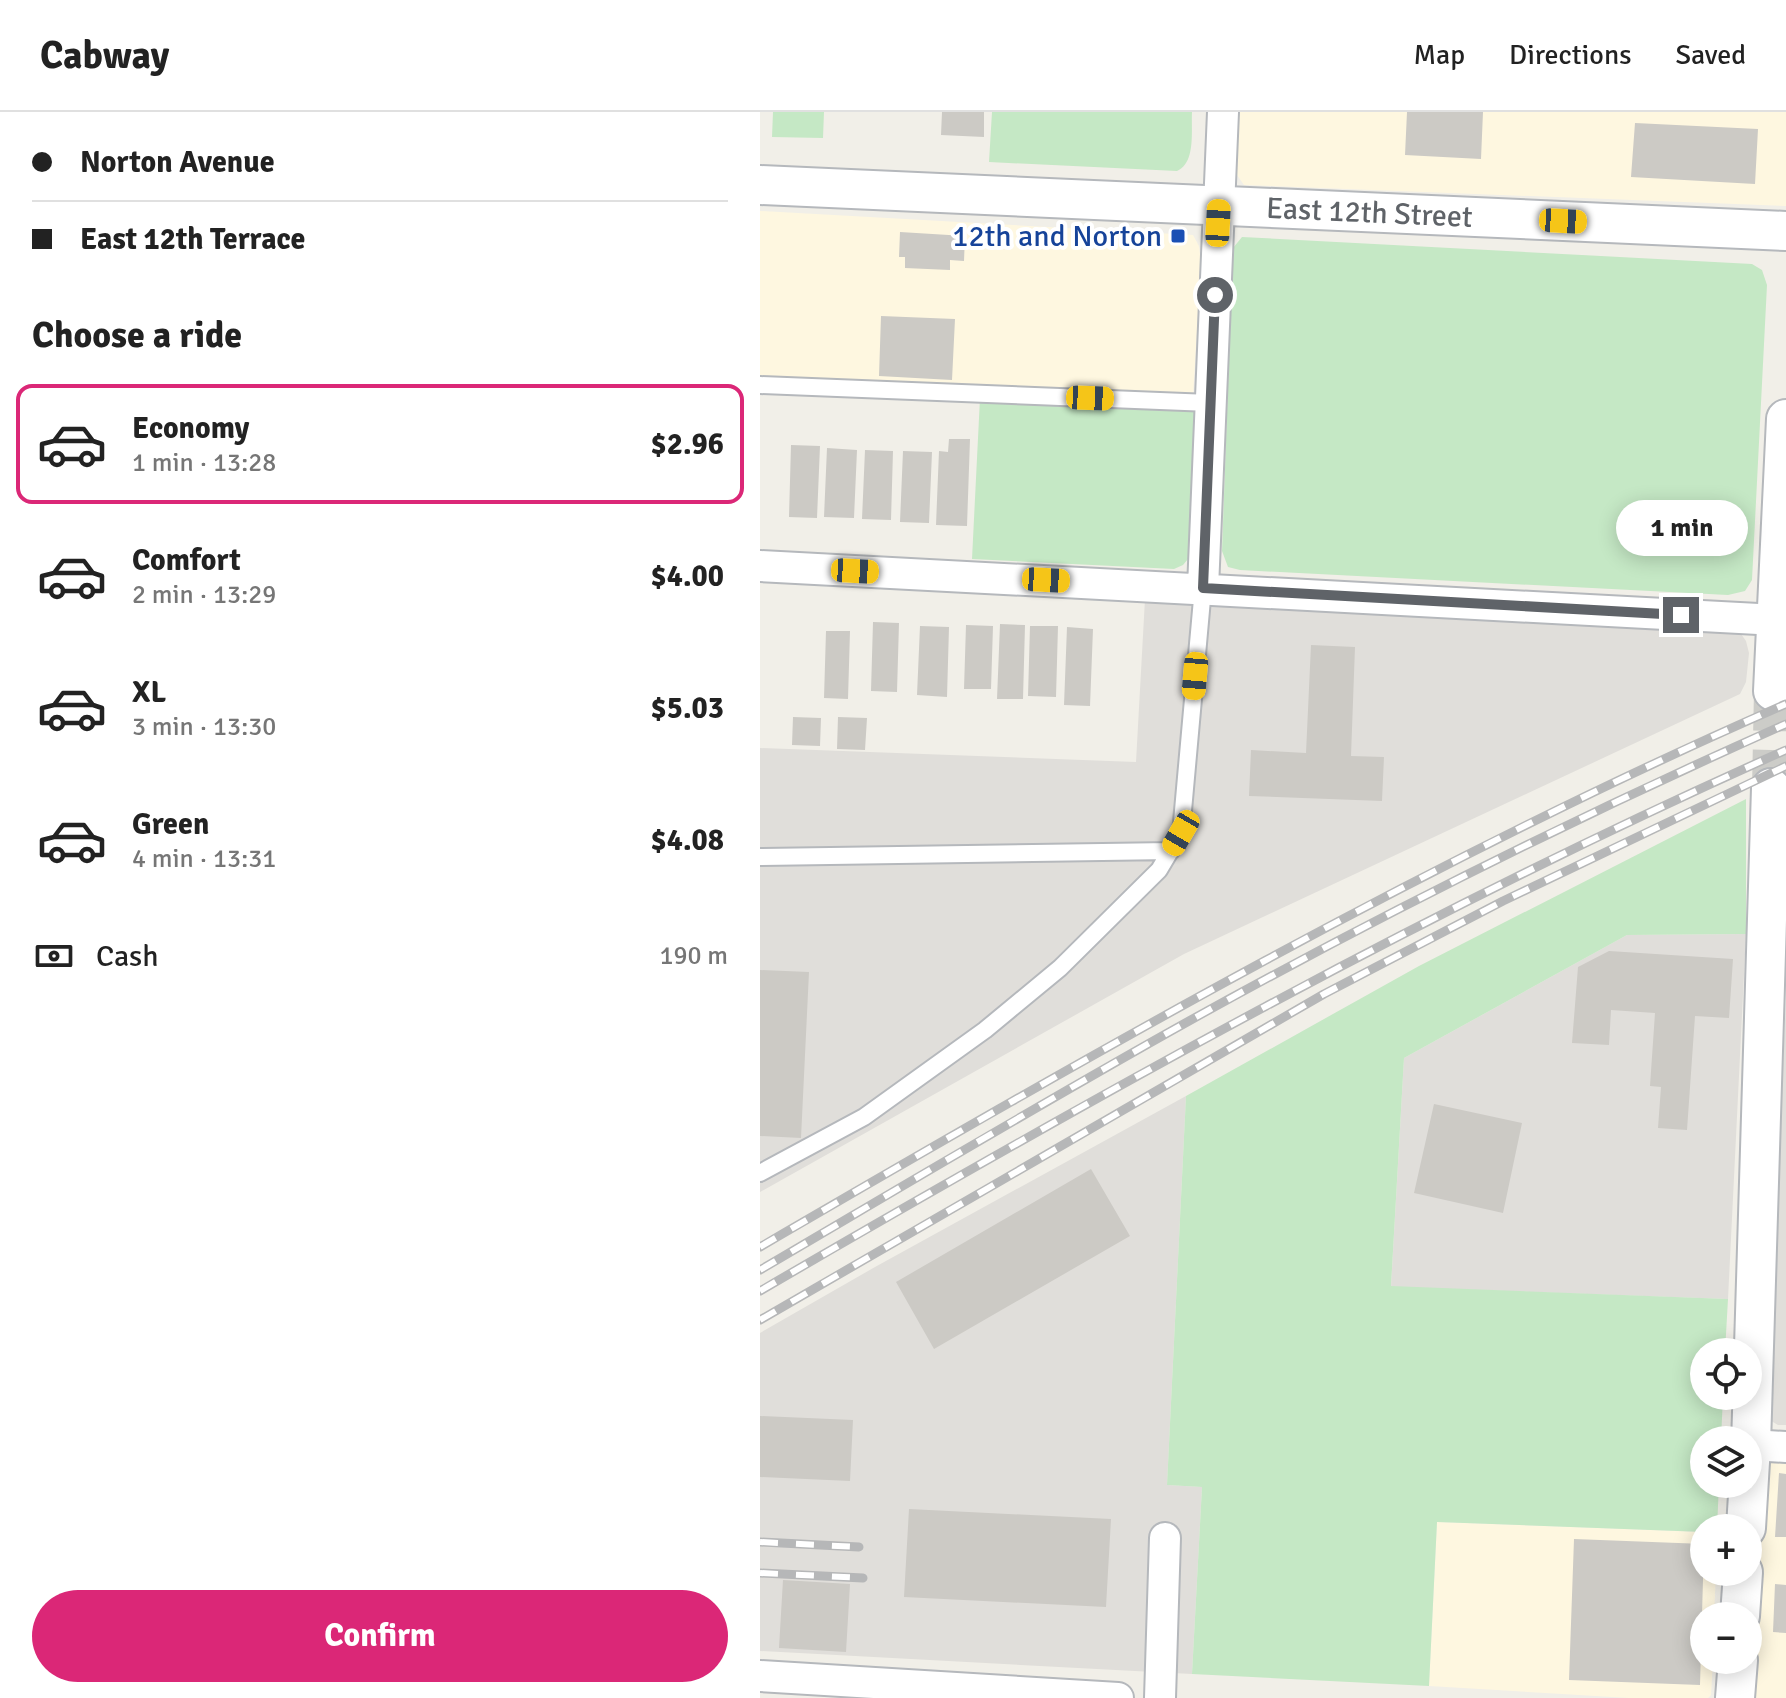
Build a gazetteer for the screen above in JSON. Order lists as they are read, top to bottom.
{
  "streets": {
    "street": ["East 12th Street"]
  },
  "places": {
    "transit": ["12th and Norton"]
  },
  "page": {
    "header": "Cabway",
    "nav": ["Map", "Directions", "Saved"],
    "banner": ["Norton Avenue", "East 12th Terrace"],
    "heading": "Choose a ride",
    "list": [
      {
        "name": "Economy",
        "note": "1 min · 13:28",
        "value": "$2.96"
      },
      {
        "name": "Comfort",
        "note": "2 min · 13:29",
        "value": "$4.00"
      },
      {
        "name": "XL",
        "note": "3 min · 13:30",
        "value": "$5.03"
      },
      {
        "name": "Green",
        "note": "4 min · 13:31",
        "value": "$4.08"
      }
    ],
    "bubble": "1 min",
    "pay": ["Cash", "190 m"],
    "map_buttons": ["+", "−"],
    "buttons": "Confirm"
  }
}
